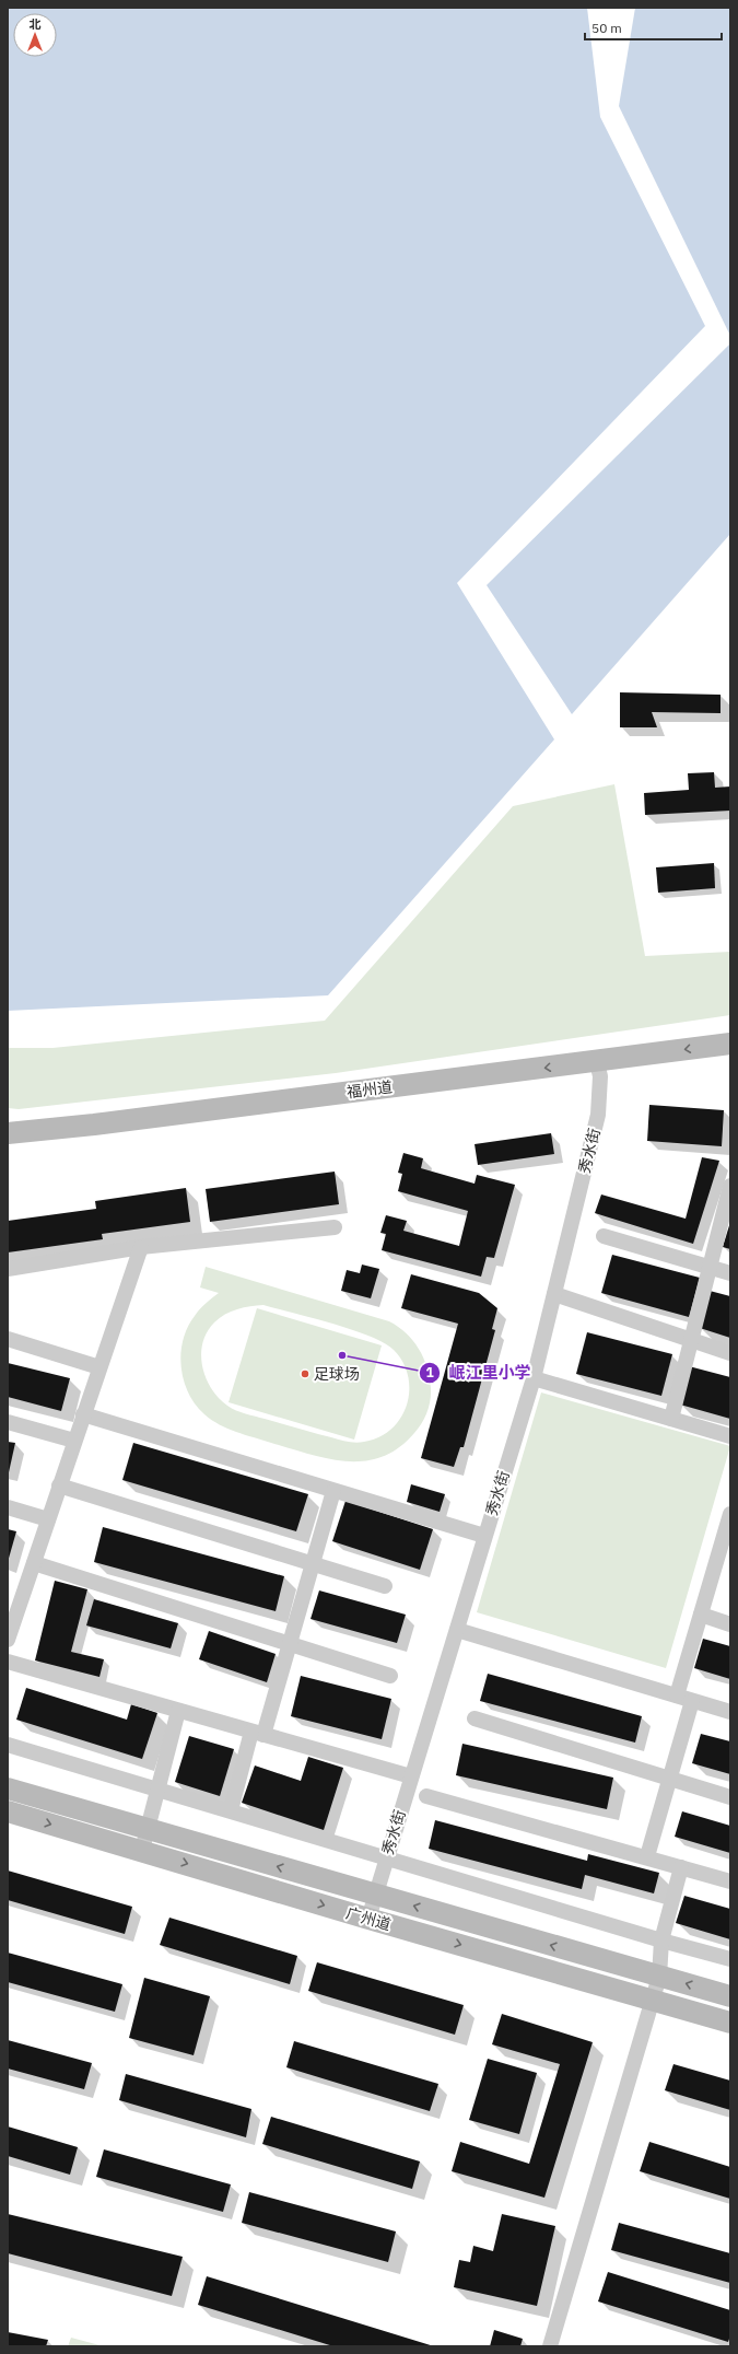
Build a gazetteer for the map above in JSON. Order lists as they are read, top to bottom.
{
  "streets": {
    "street": ["福州道", "秀水街", "广州道"]
  },
  "crossings": [
    ["福州道", "秀水街"],
    ["秀水街", "广州道"]
  ],
  "places": ["岷江里小学", "足球场"],
  "scale_bar": "50 m",
  "north": "top"
}
